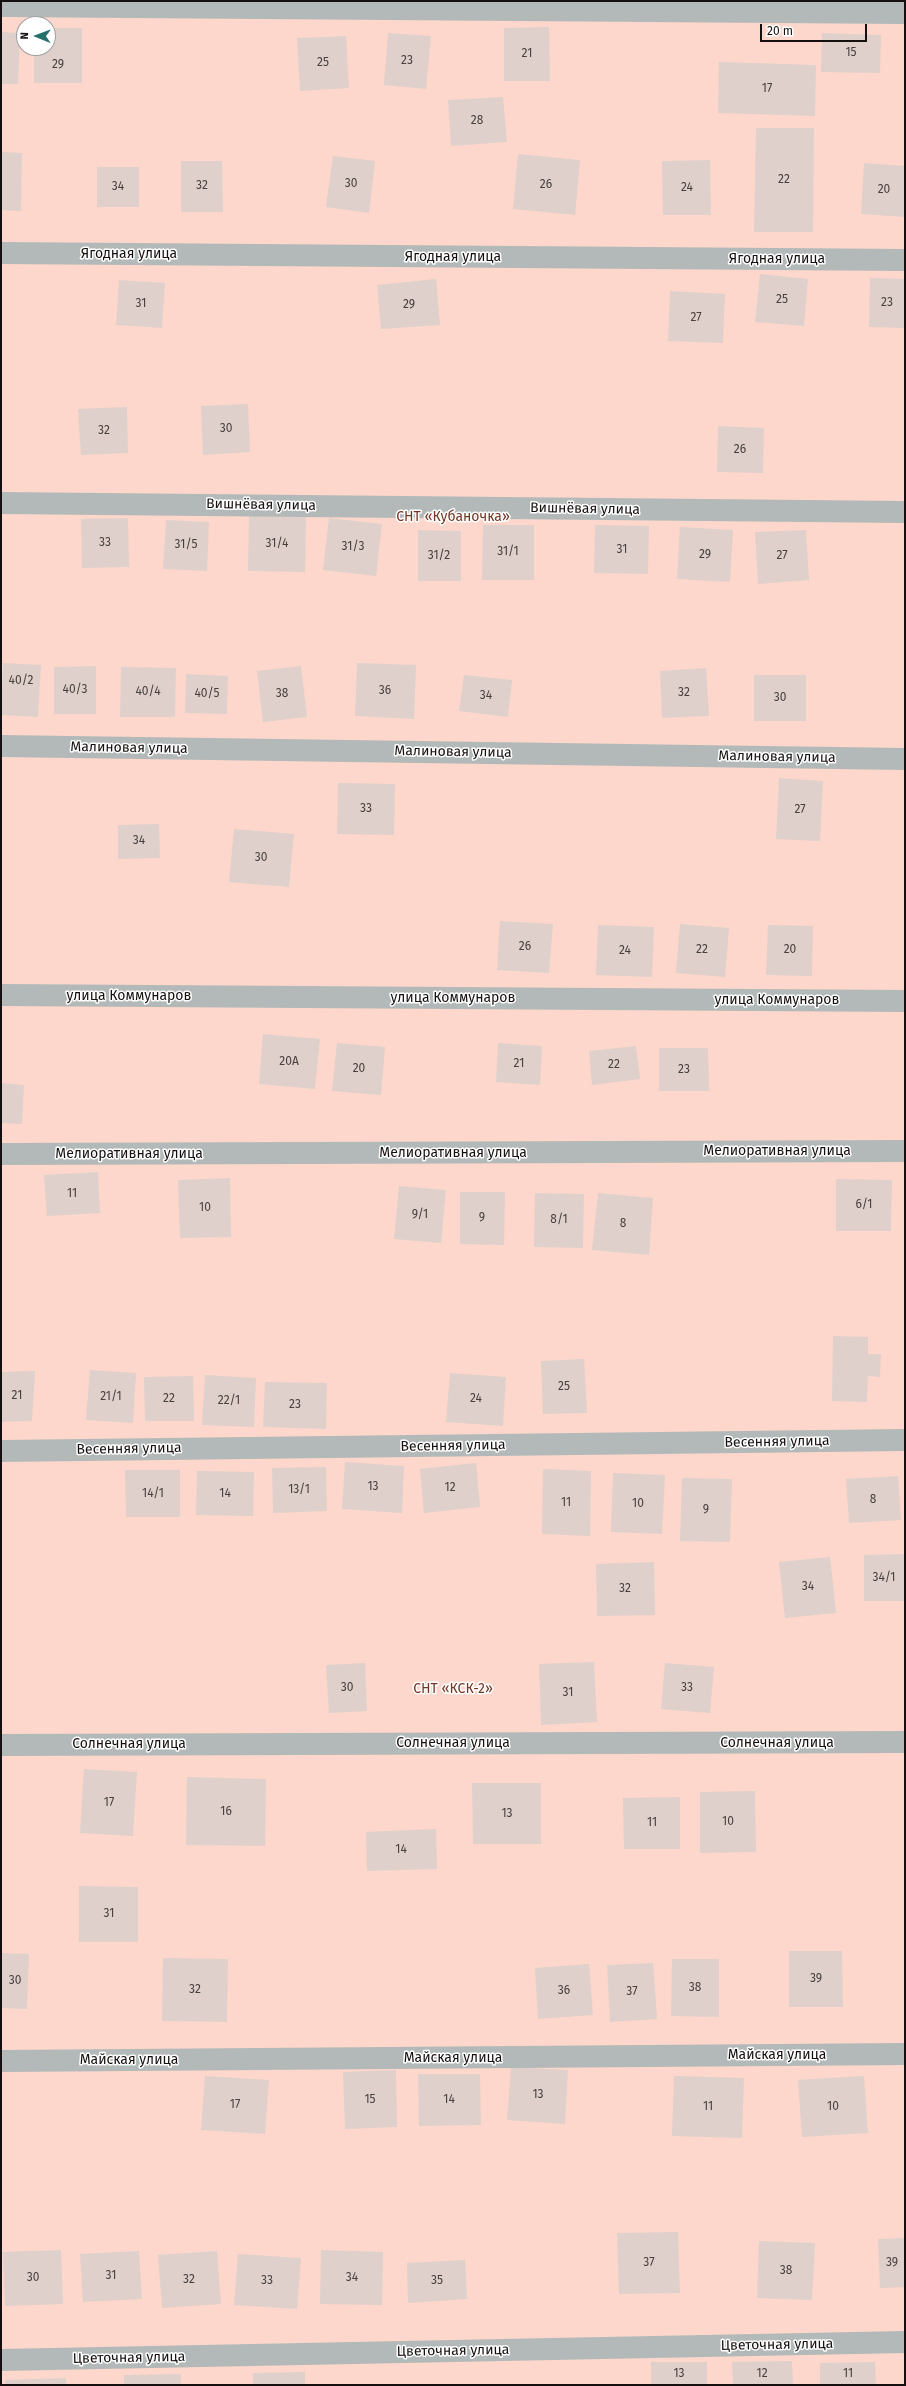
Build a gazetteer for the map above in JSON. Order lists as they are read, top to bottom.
{
  "streets": {
    "street": [
      "Ягодная улица",
      "Вишнёвая улица",
      "Малиновая улица",
      "улица Коммунаров",
      "Мелиоративная улица",
      "Весенняя улица",
      "Солнечная улица",
      "Майская улица",
      "Цветочная улица"
    ]
  },
  "parks": ["СНТ «Кубаночка»", "СНТ «КСК-2»"],
  "house_numbers": [
    "15",
    "21",
    "23",
    "25",
    "29",
    "17",
    "28",
    "22",
    "30",
    "26",
    "32",
    "34",
    "24",
    "20",
    "25",
    "23",
    "31",
    "29",
    "27",
    "30",
    "32",
    "26",
    "33",
    "31/4",
    "31/5",
    "31/3",
    "31",
    "31/1",
    "29",
    "31/2",
    "27",
    "40/2",
    "40/3",
    "36",
    "40/4",
    "32",
    "40/5",
    "38",
    "34",
    "30",
    "33",
    "27",
    "34",
    "30",
    "26",
    "22",
    "20",
    "24",
    "20А",
    "21",
    "22",
    "20",
    "23",
    "11",
    "6/1",
    "10",
    "9/1",
    "9",
    "8/1",
    "8",
    "25",
    "21",
    "21/1",
    "22",
    "24",
    "22/1",
    "23",
    "13",
    "12",
    "13/1",
    "14/1",
    "14",
    "8",
    "11",
    "10",
    "9",
    "34/1",
    "34",
    "32",
    "30",
    "33",
    "31",
    "17",
    "16",
    "13",
    "10",
    "11",
    "14",
    "31",
    "39",
    "30",
    "38",
    "32",
    "36",
    "37",
    "13",
    "15",
    "14",
    "17",
    "11",
    "10",
    "37",
    "39",
    "38",
    "31",
    "30",
    "34",
    "32",
    "33",
    "35",
    "13",
    "12",
    "11"
  ],
  "scale_bar": "20 m",
  "north": "left"
}
